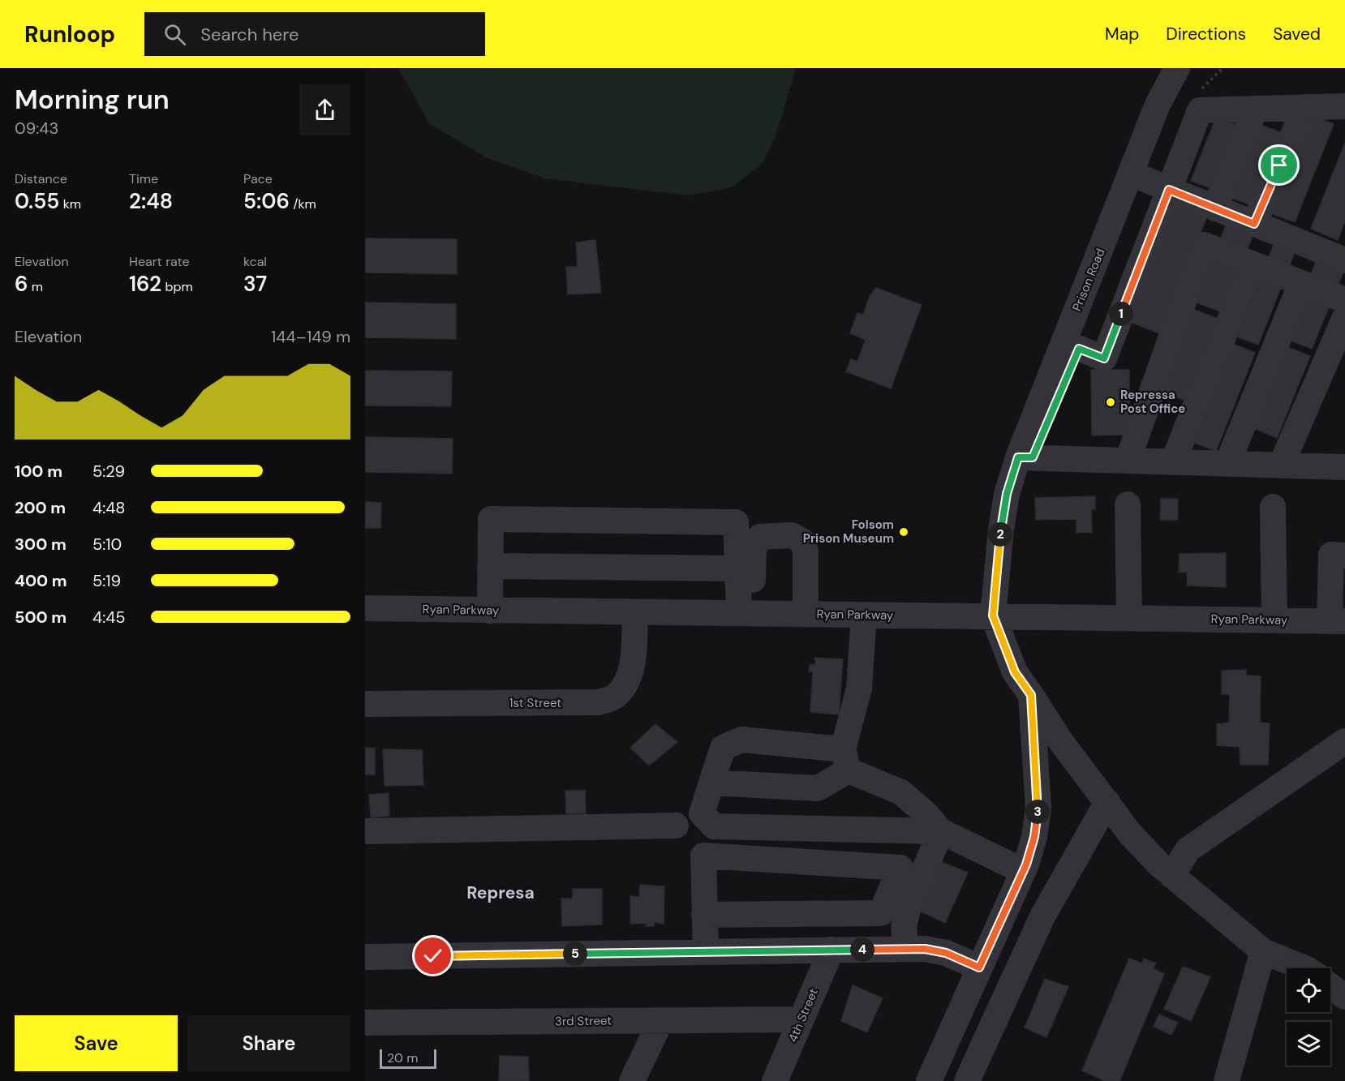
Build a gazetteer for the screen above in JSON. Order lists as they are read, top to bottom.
{
  "streets": {
    "street": [
      "Prison Road",
      "Ryan Parkway",
      "1st Street",
      "4th Street",
      "3rd Street"
    ]
  },
  "crossings": [
    ["Prison Road", "Ryan Parkway"],
    ["Ryan Parkway", "1st Street"],
    ["4th Street", "3rd Street"]
  ],
  "districts": ["Represa"],
  "places": ["Repressa Post Office", "Folsom Prison Museum"],
  "scale_bar": "20 m",
  "page": {
    "header": "Runloop",
    "search": "Search here",
    "nav": ["Map", "Directions", "Saved"],
    "heading": ["Morning run", "09:43"],
    "stats": [
      ["Distance", "0.55 km"],
      ["Time", "2:48"],
      ["Pace", "5:06 /km"],
      ["Elevation", "6 m"],
      ["Heart rate", "162 bpm"],
      ["kcal", "37"]
    ],
    "pins": [
      "1",
      "2",
      "3",
      "4",
      "5"
    ],
    "chart": ["Elevation", "144–149 m"],
    "list": [
      {
        "name": "100 m",
        "note": "5:29"
      },
      {
        "name": "200 m",
        "note": "4:48"
      },
      {
        "name": "300 m",
        "note": "5:10"
      },
      {
        "name": "400 m",
        "note": "5:19"
      },
      {
        "name": "500 m",
        "note": "4:45"
      }
    ],
    "buttons": ["Save", "Share"],
    "scale": "20 m"
  }
}
